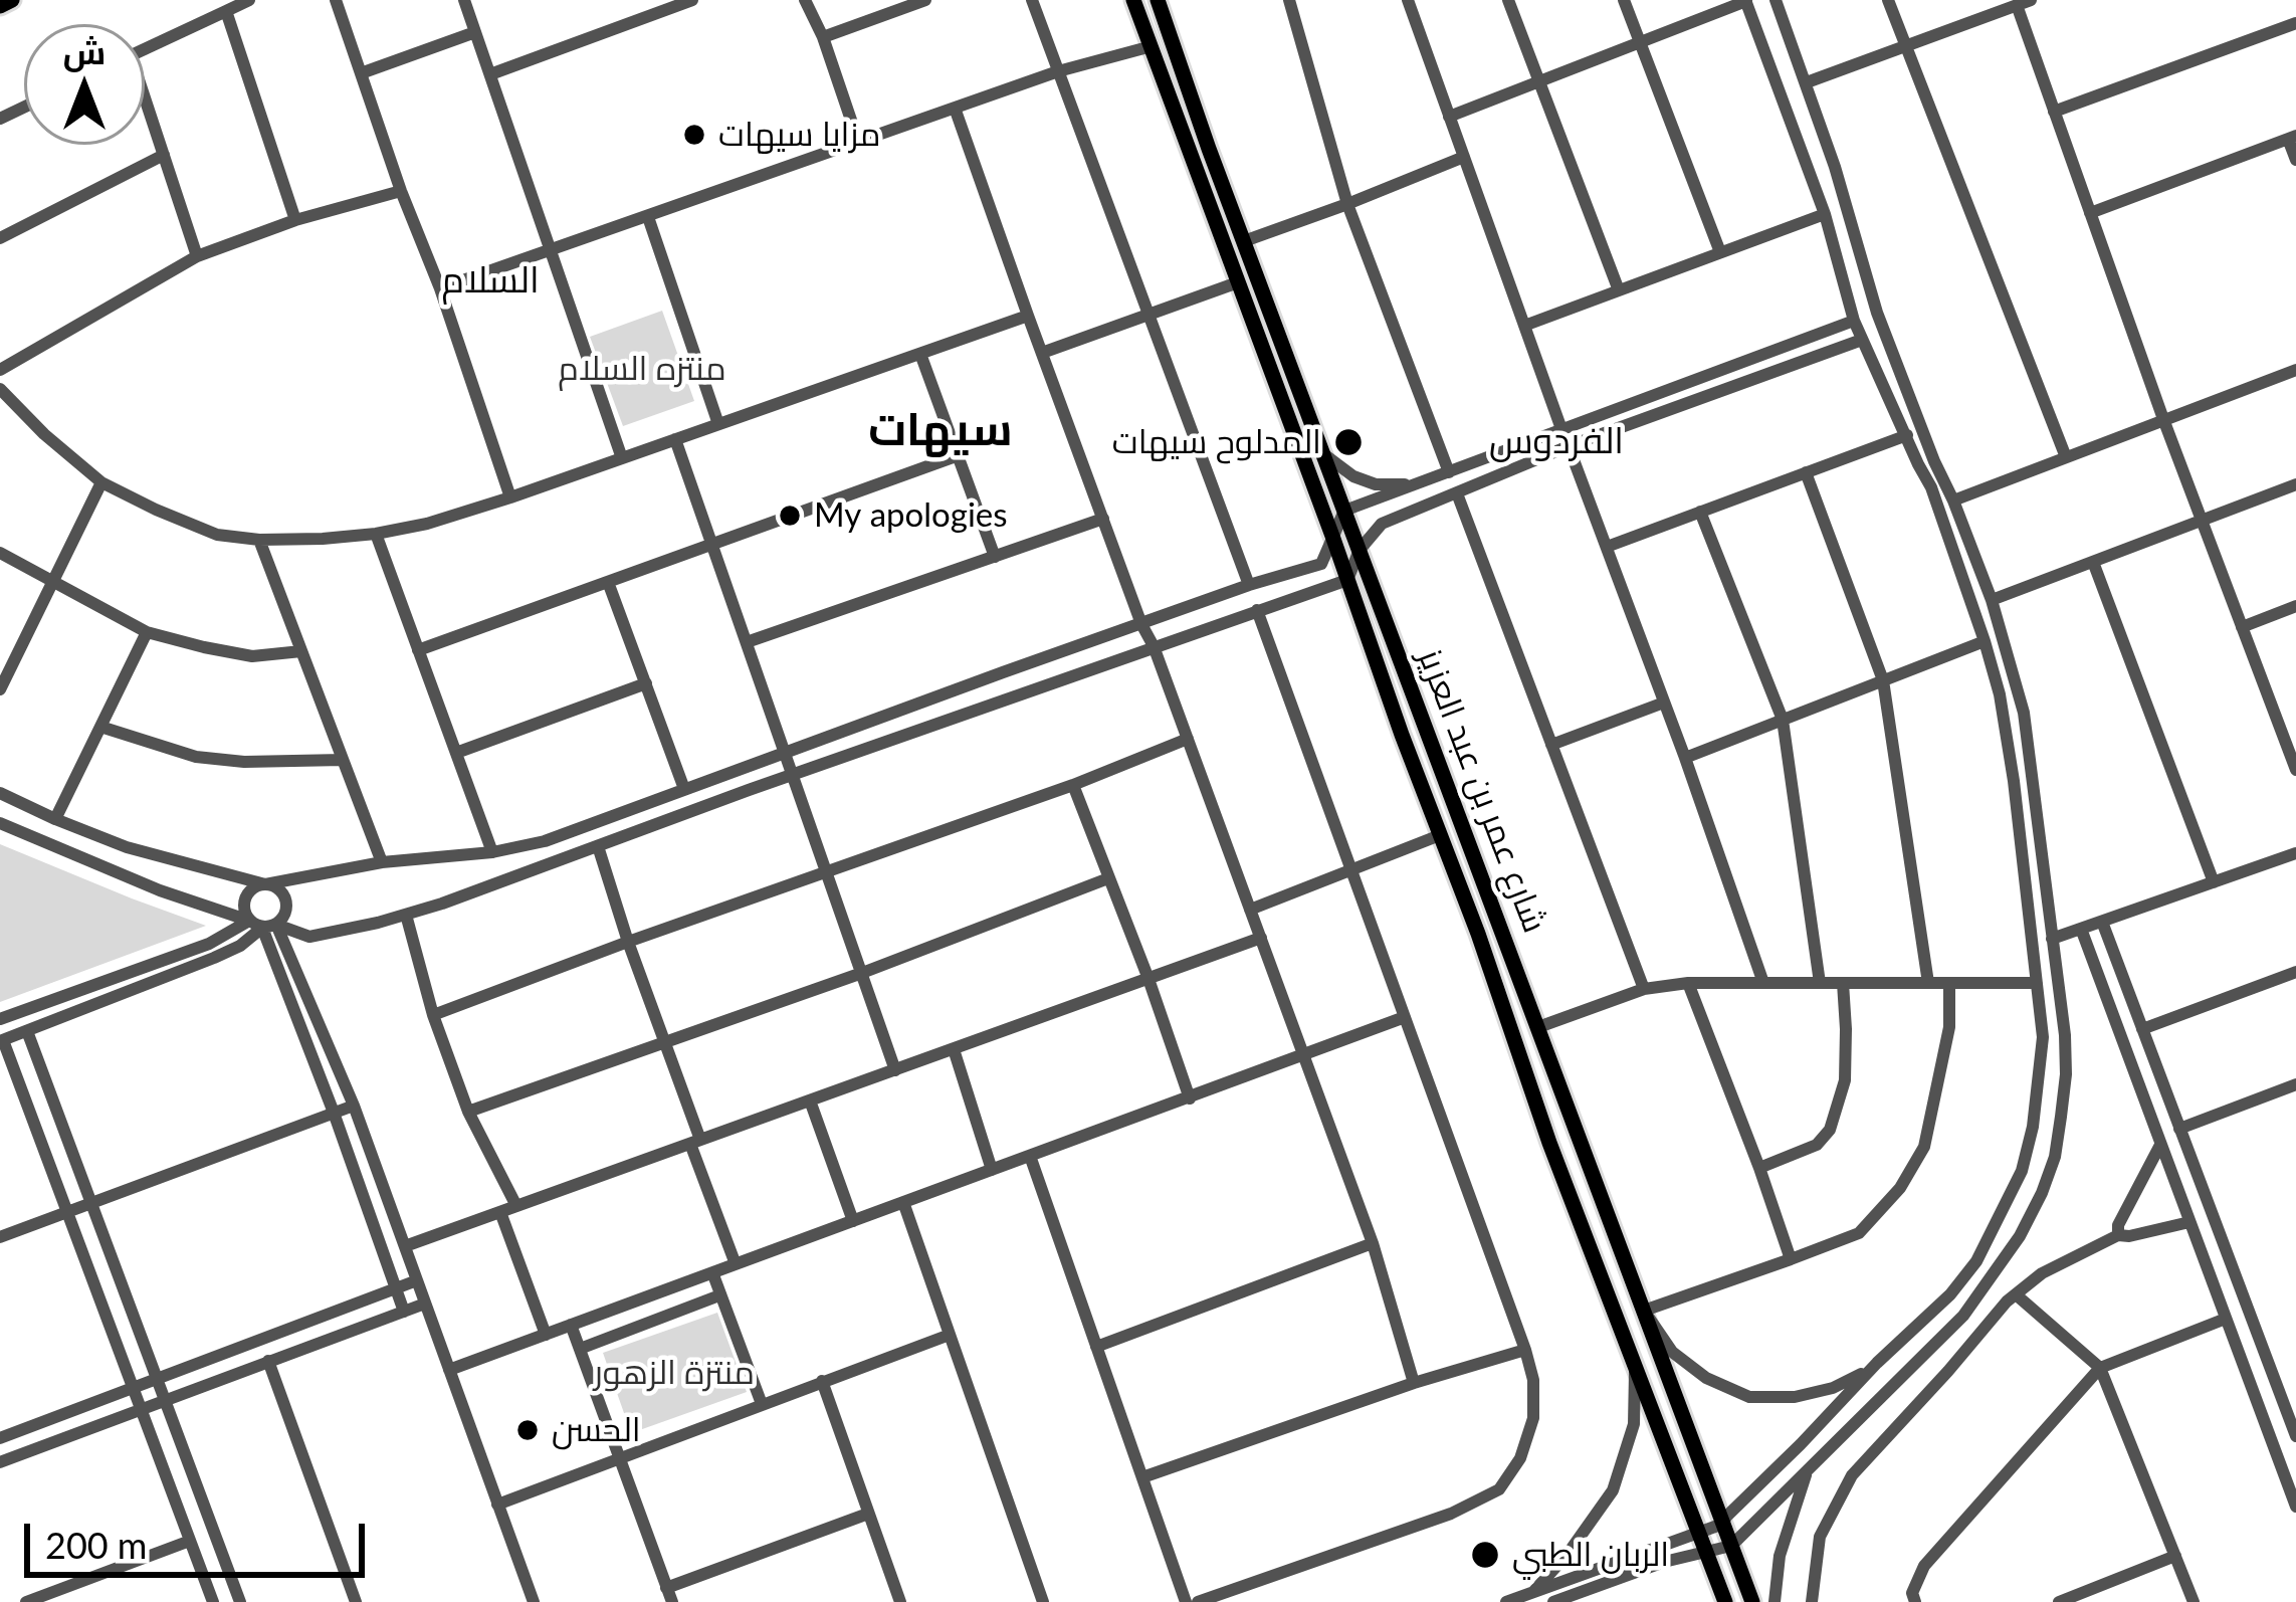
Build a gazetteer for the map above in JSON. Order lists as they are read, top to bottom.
{
  "streets": {
    "main road": ["شارع عمر بن عبد العزيز"]
  },
  "districts": ["السلام", "سيهات", "الفردوس"],
  "parks": ["منتزه السلام", "منتزة الزهور"],
  "places": [
    "مزايا سيهات",
    "المدلوح سيهات",
    "My apologies",
    "الحسن",
    "الربان الطبي"
  ],
  "scale_bar": "200 m",
  "north": "top"
}
